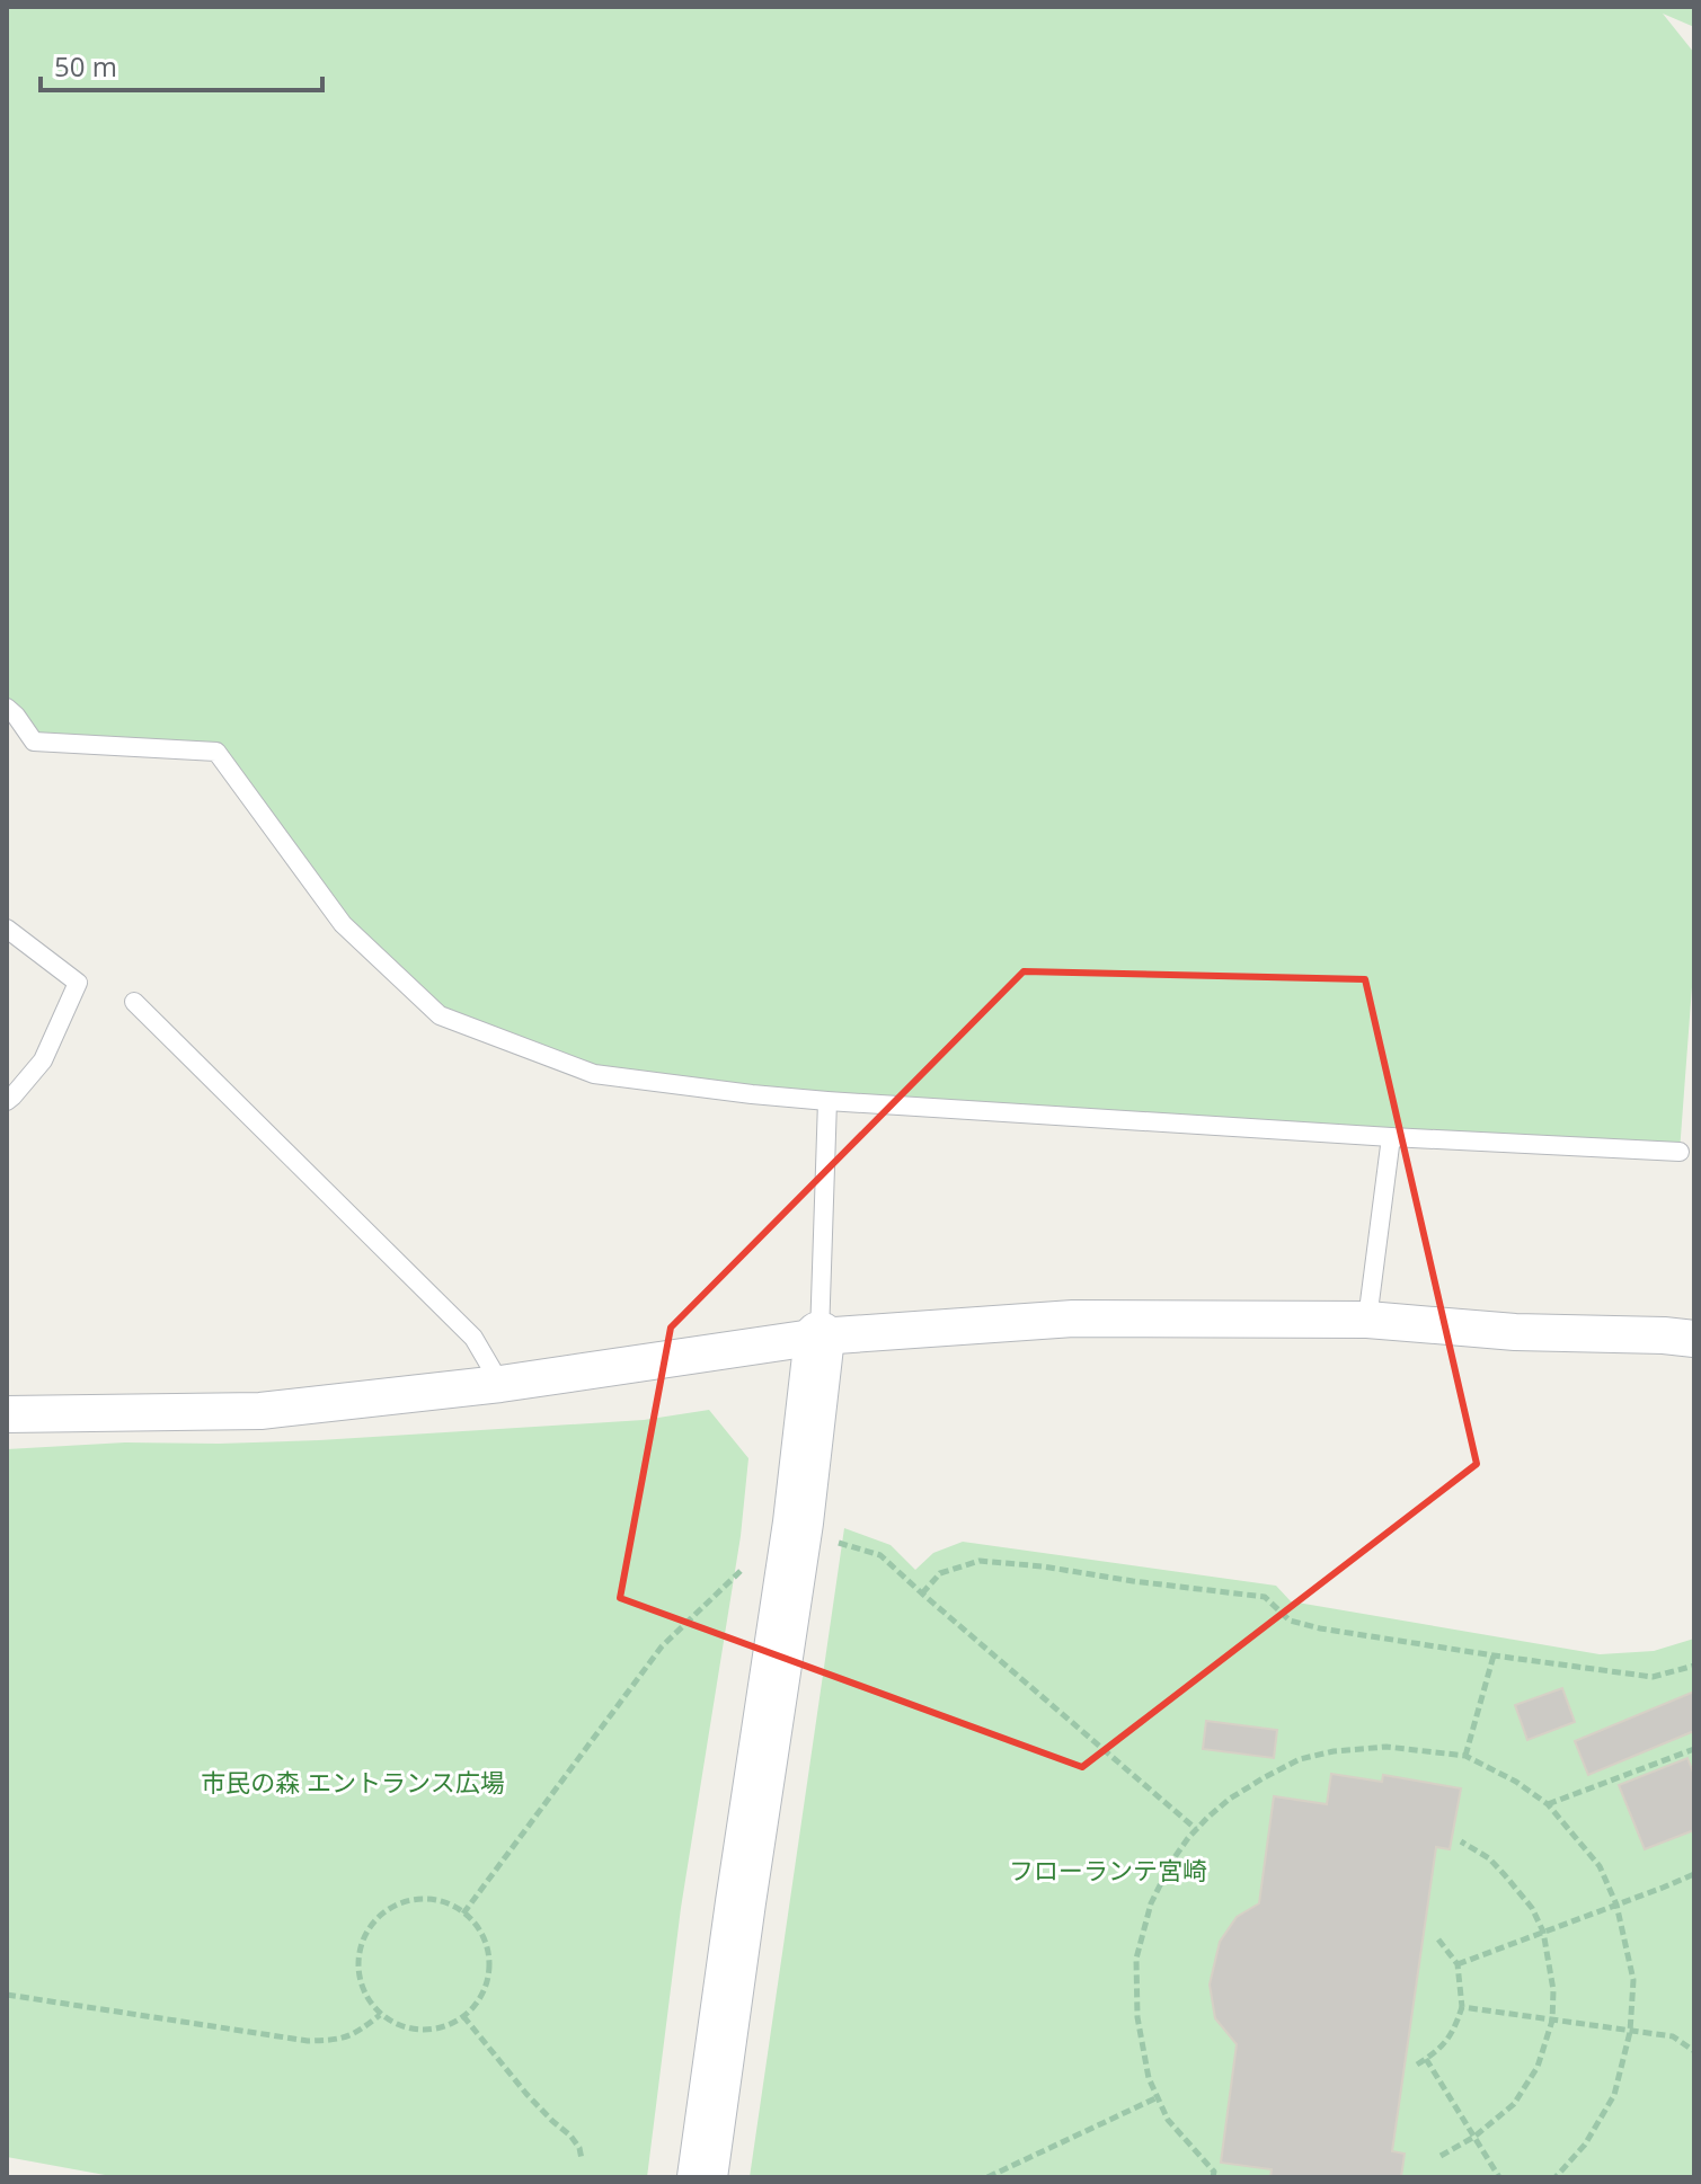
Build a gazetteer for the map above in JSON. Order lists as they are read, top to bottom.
{
  "parks": ["市民の森 エントランス広場", "フローランテ宮崎"],
  "scale_bar": "50 m"
}
